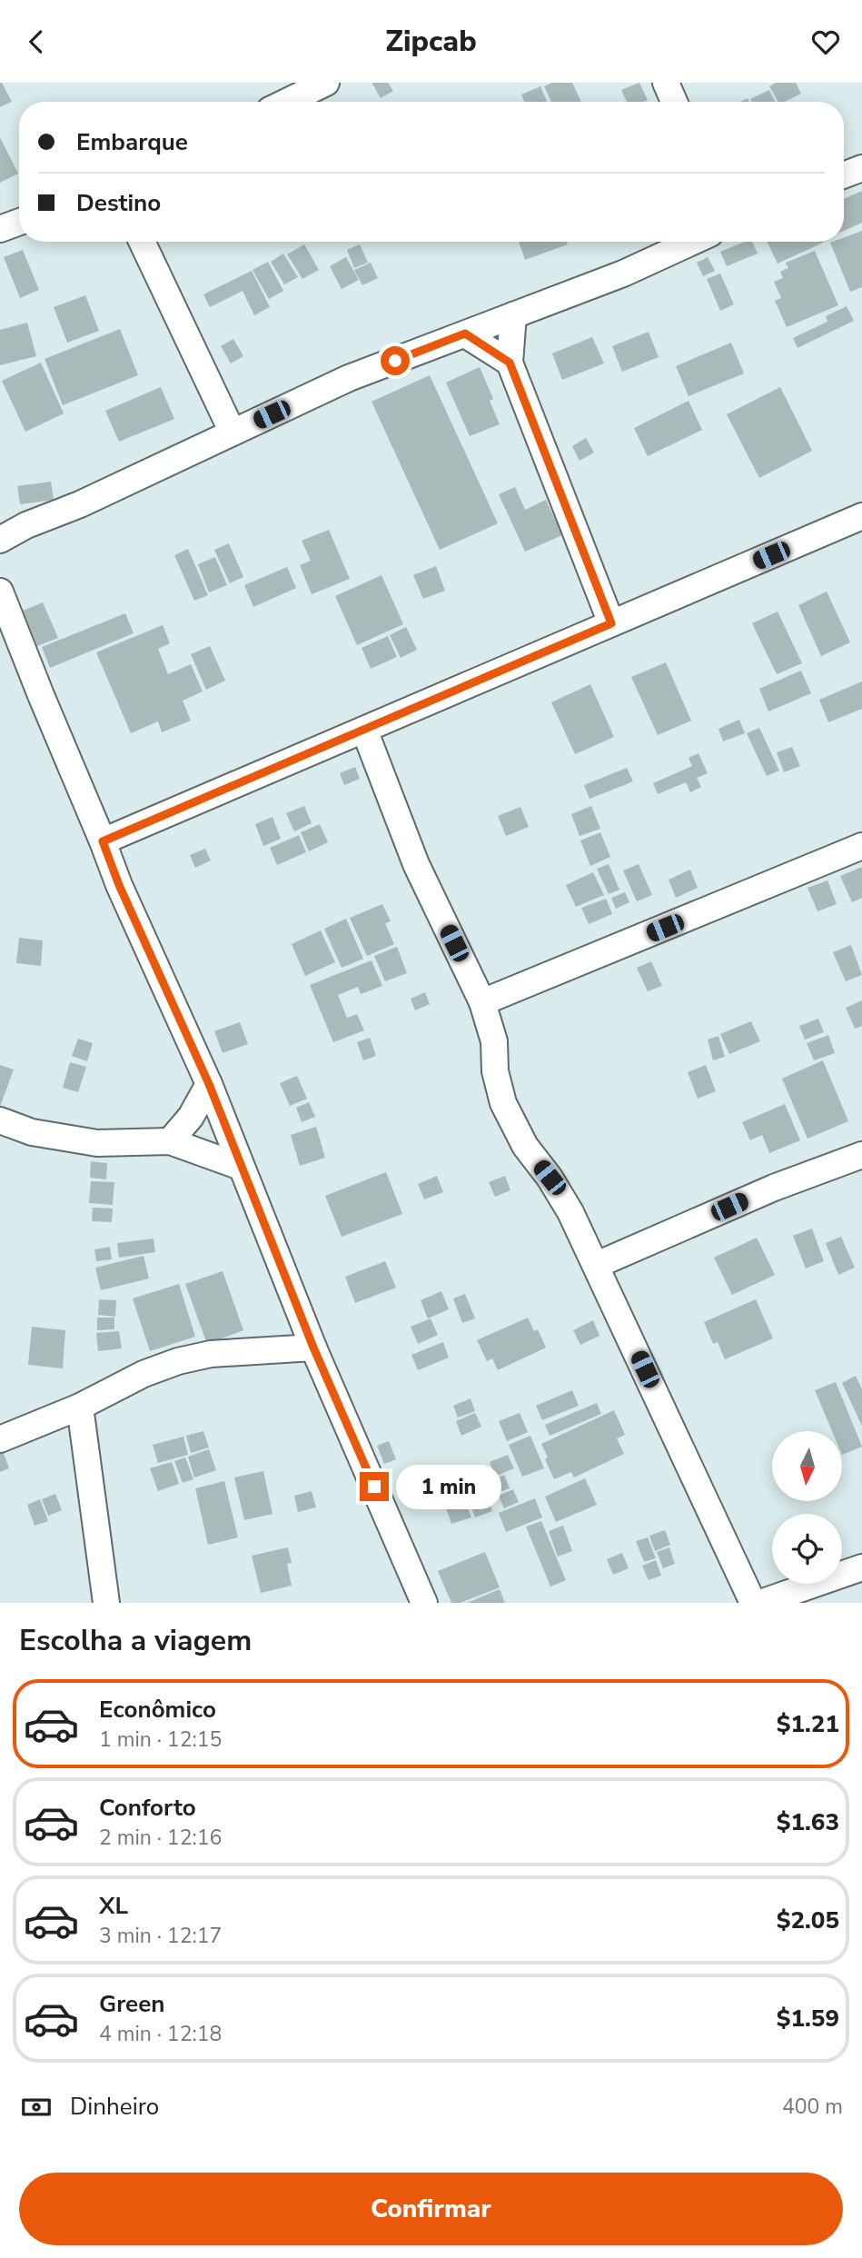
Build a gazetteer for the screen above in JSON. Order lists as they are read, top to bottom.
{
  "north": "bottom",
  "page": {
    "header": "Zipcab",
    "banner": ["Embarque", "Destino"],
    "bubble": "1 min",
    "heading": "Escolha a viagem",
    "list": [
      {
        "name": "Econômico",
        "note": "1 min · 12:15",
        "value": "$1.21"
      },
      {
        "name": "Conforto",
        "note": "2 min · 12:16",
        "value": "$1.63"
      },
      {
        "name": "XL",
        "note": "3 min · 12:17",
        "value": "$2.05"
      },
      {
        "name": "Green",
        "note": "4 min · 12:18",
        "value": "$1.59"
      }
    ],
    "pay": ["Dinheiro", "400 m"],
    "buttons": "Confirmar"
  }
}
